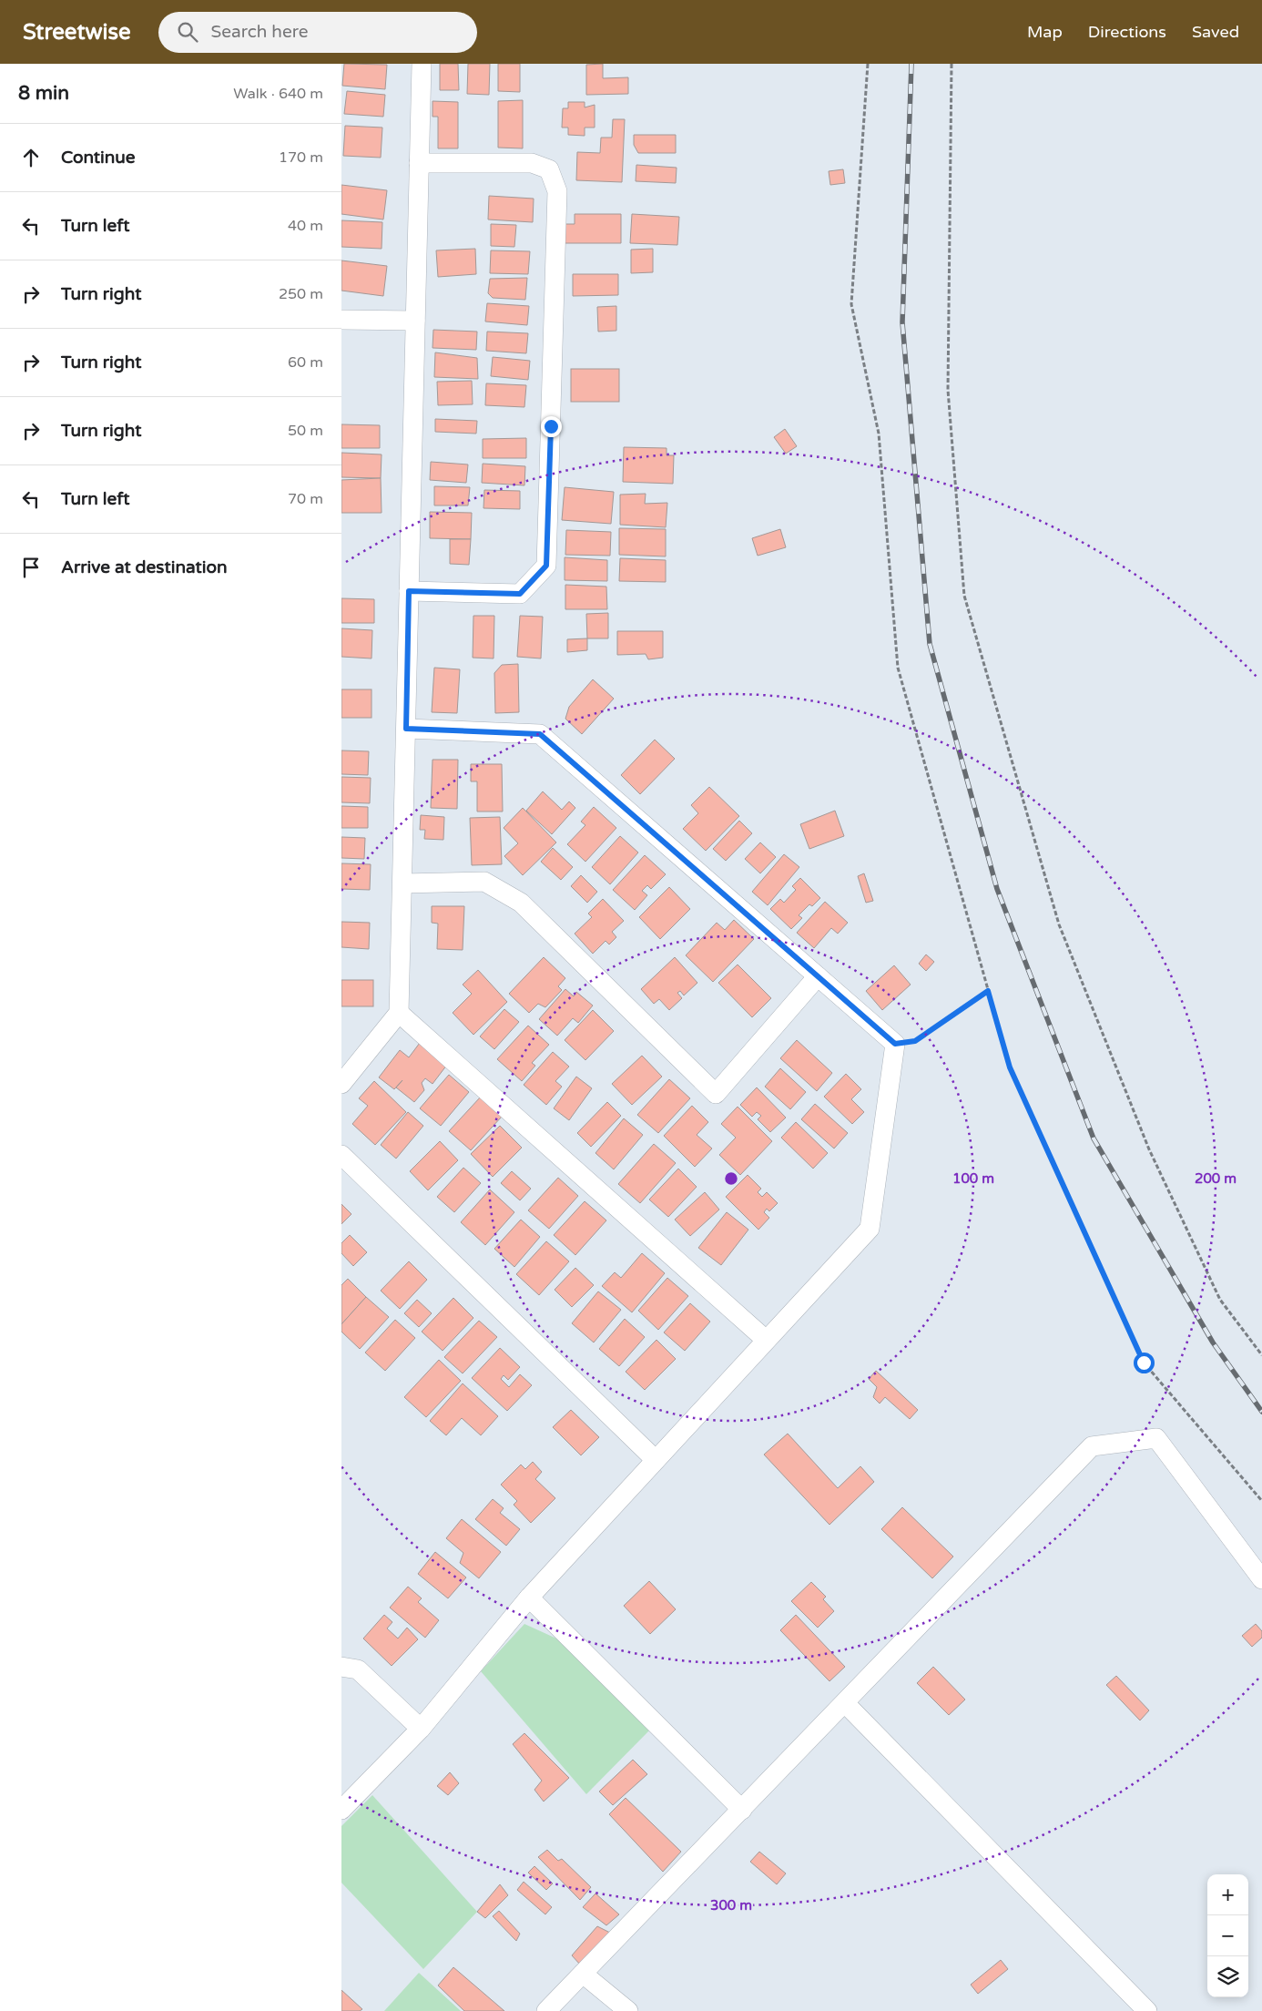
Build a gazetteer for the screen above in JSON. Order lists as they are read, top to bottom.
{
  "page": {
    "header": "Streetwise",
    "search": "Search here",
    "nav": ["Map", "Directions", "Saved"],
    "heading": ["8 min", "Walk · 640 m"],
    "list": [
      ["Continue", "170 m"],
      ["Turn left", "40 m"],
      ["Turn right", "250 m"],
      ["Turn right", "60 m"],
      ["Turn right", "50 m"],
      ["Turn left", "70 m"],
      "Arrive at destination"
    ],
    "map_buttons": ["+", "−"]
  },
  "rings": ["100 m", "200 m", "300 m"]
}
